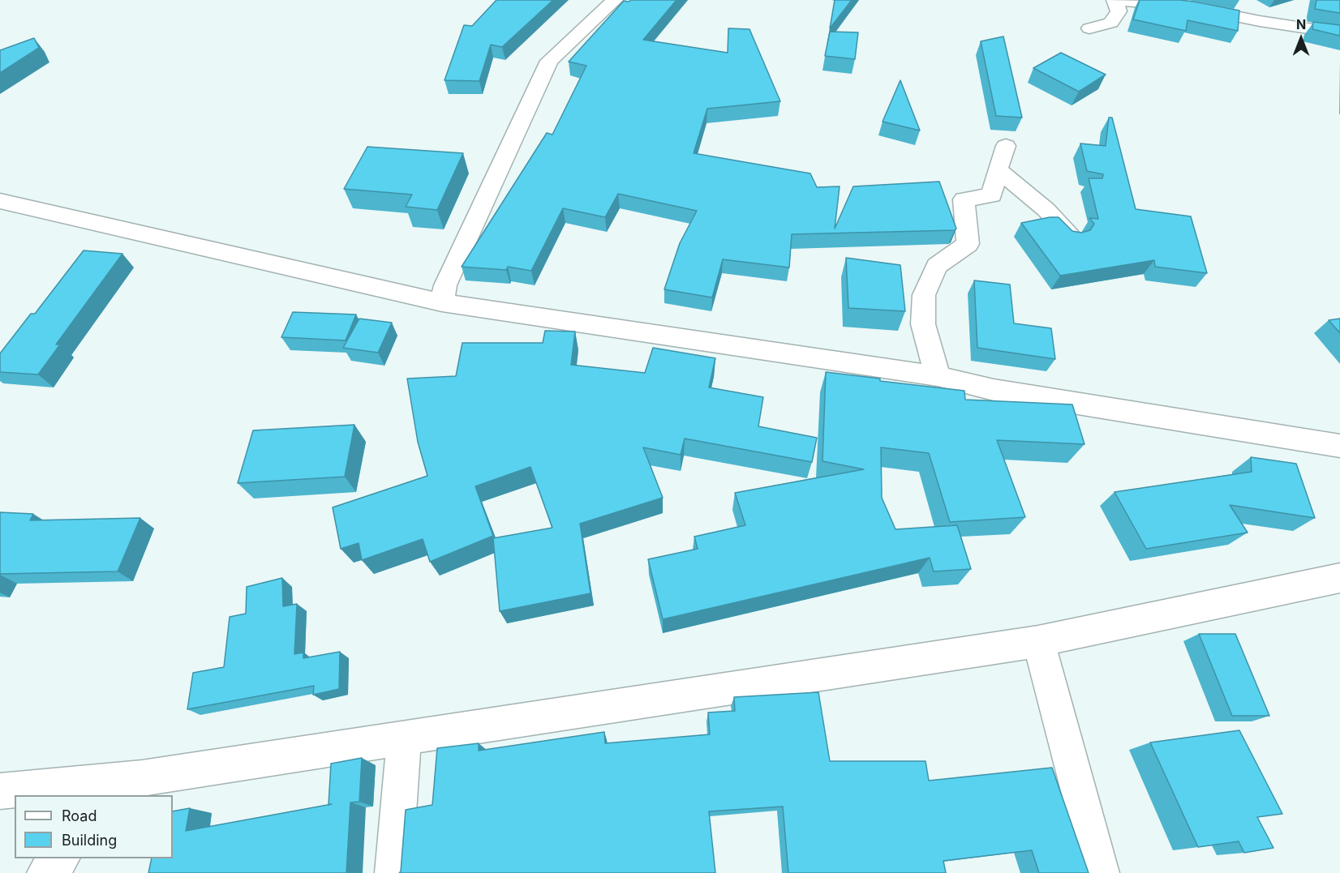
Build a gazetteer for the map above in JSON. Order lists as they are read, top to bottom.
{
  "legend": ["Road", "Building"],
  "north": "top"
}
